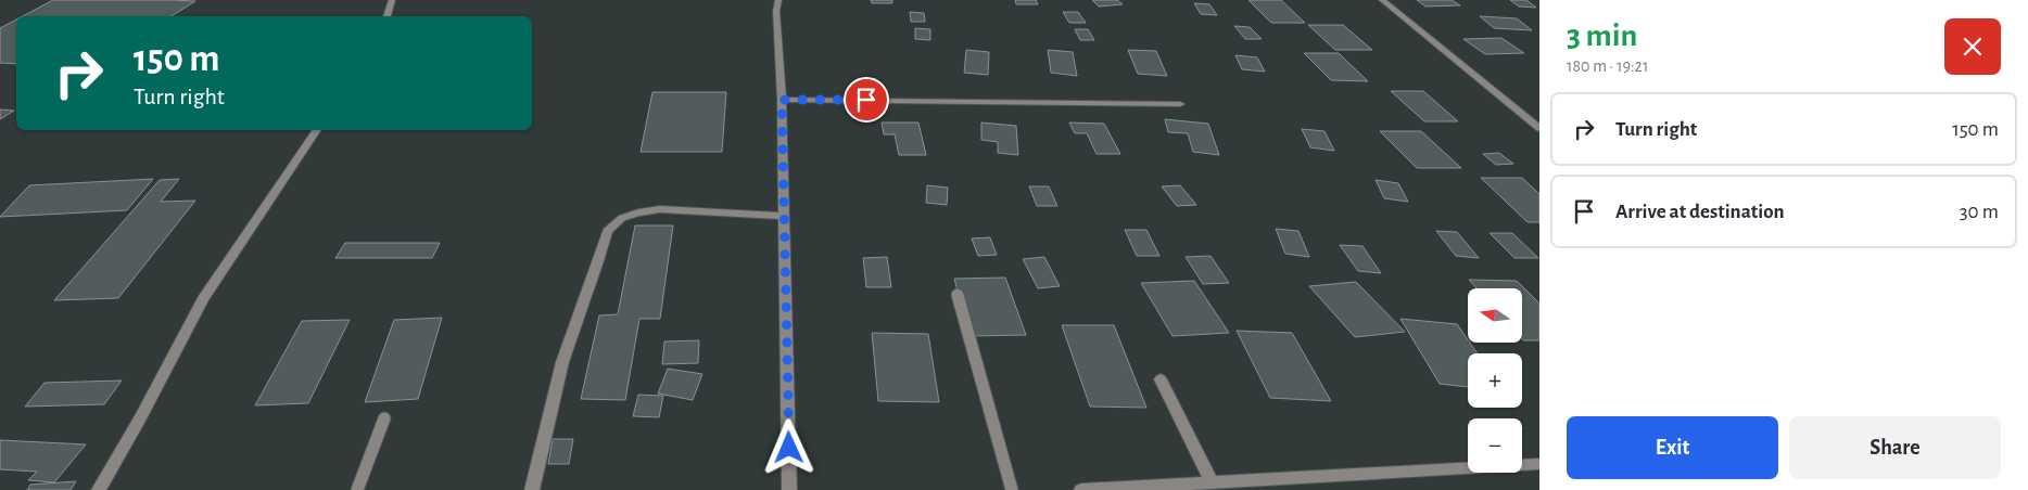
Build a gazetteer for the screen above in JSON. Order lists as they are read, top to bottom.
{
  "north": "left",
  "page": {
    "heading": ["3 min", "180 m · 19:21"],
    "turn": ["150 m", "Turn right"],
    "list": [
      {
        "name": "Turn right",
        "value": "150 m"
      },
      {
        "name": "Arrive at destination",
        "value": "30 m"
      }
    ],
    "map_buttons": ["+", "−"],
    "buttons": ["Exit", "Share"]
  }
}
